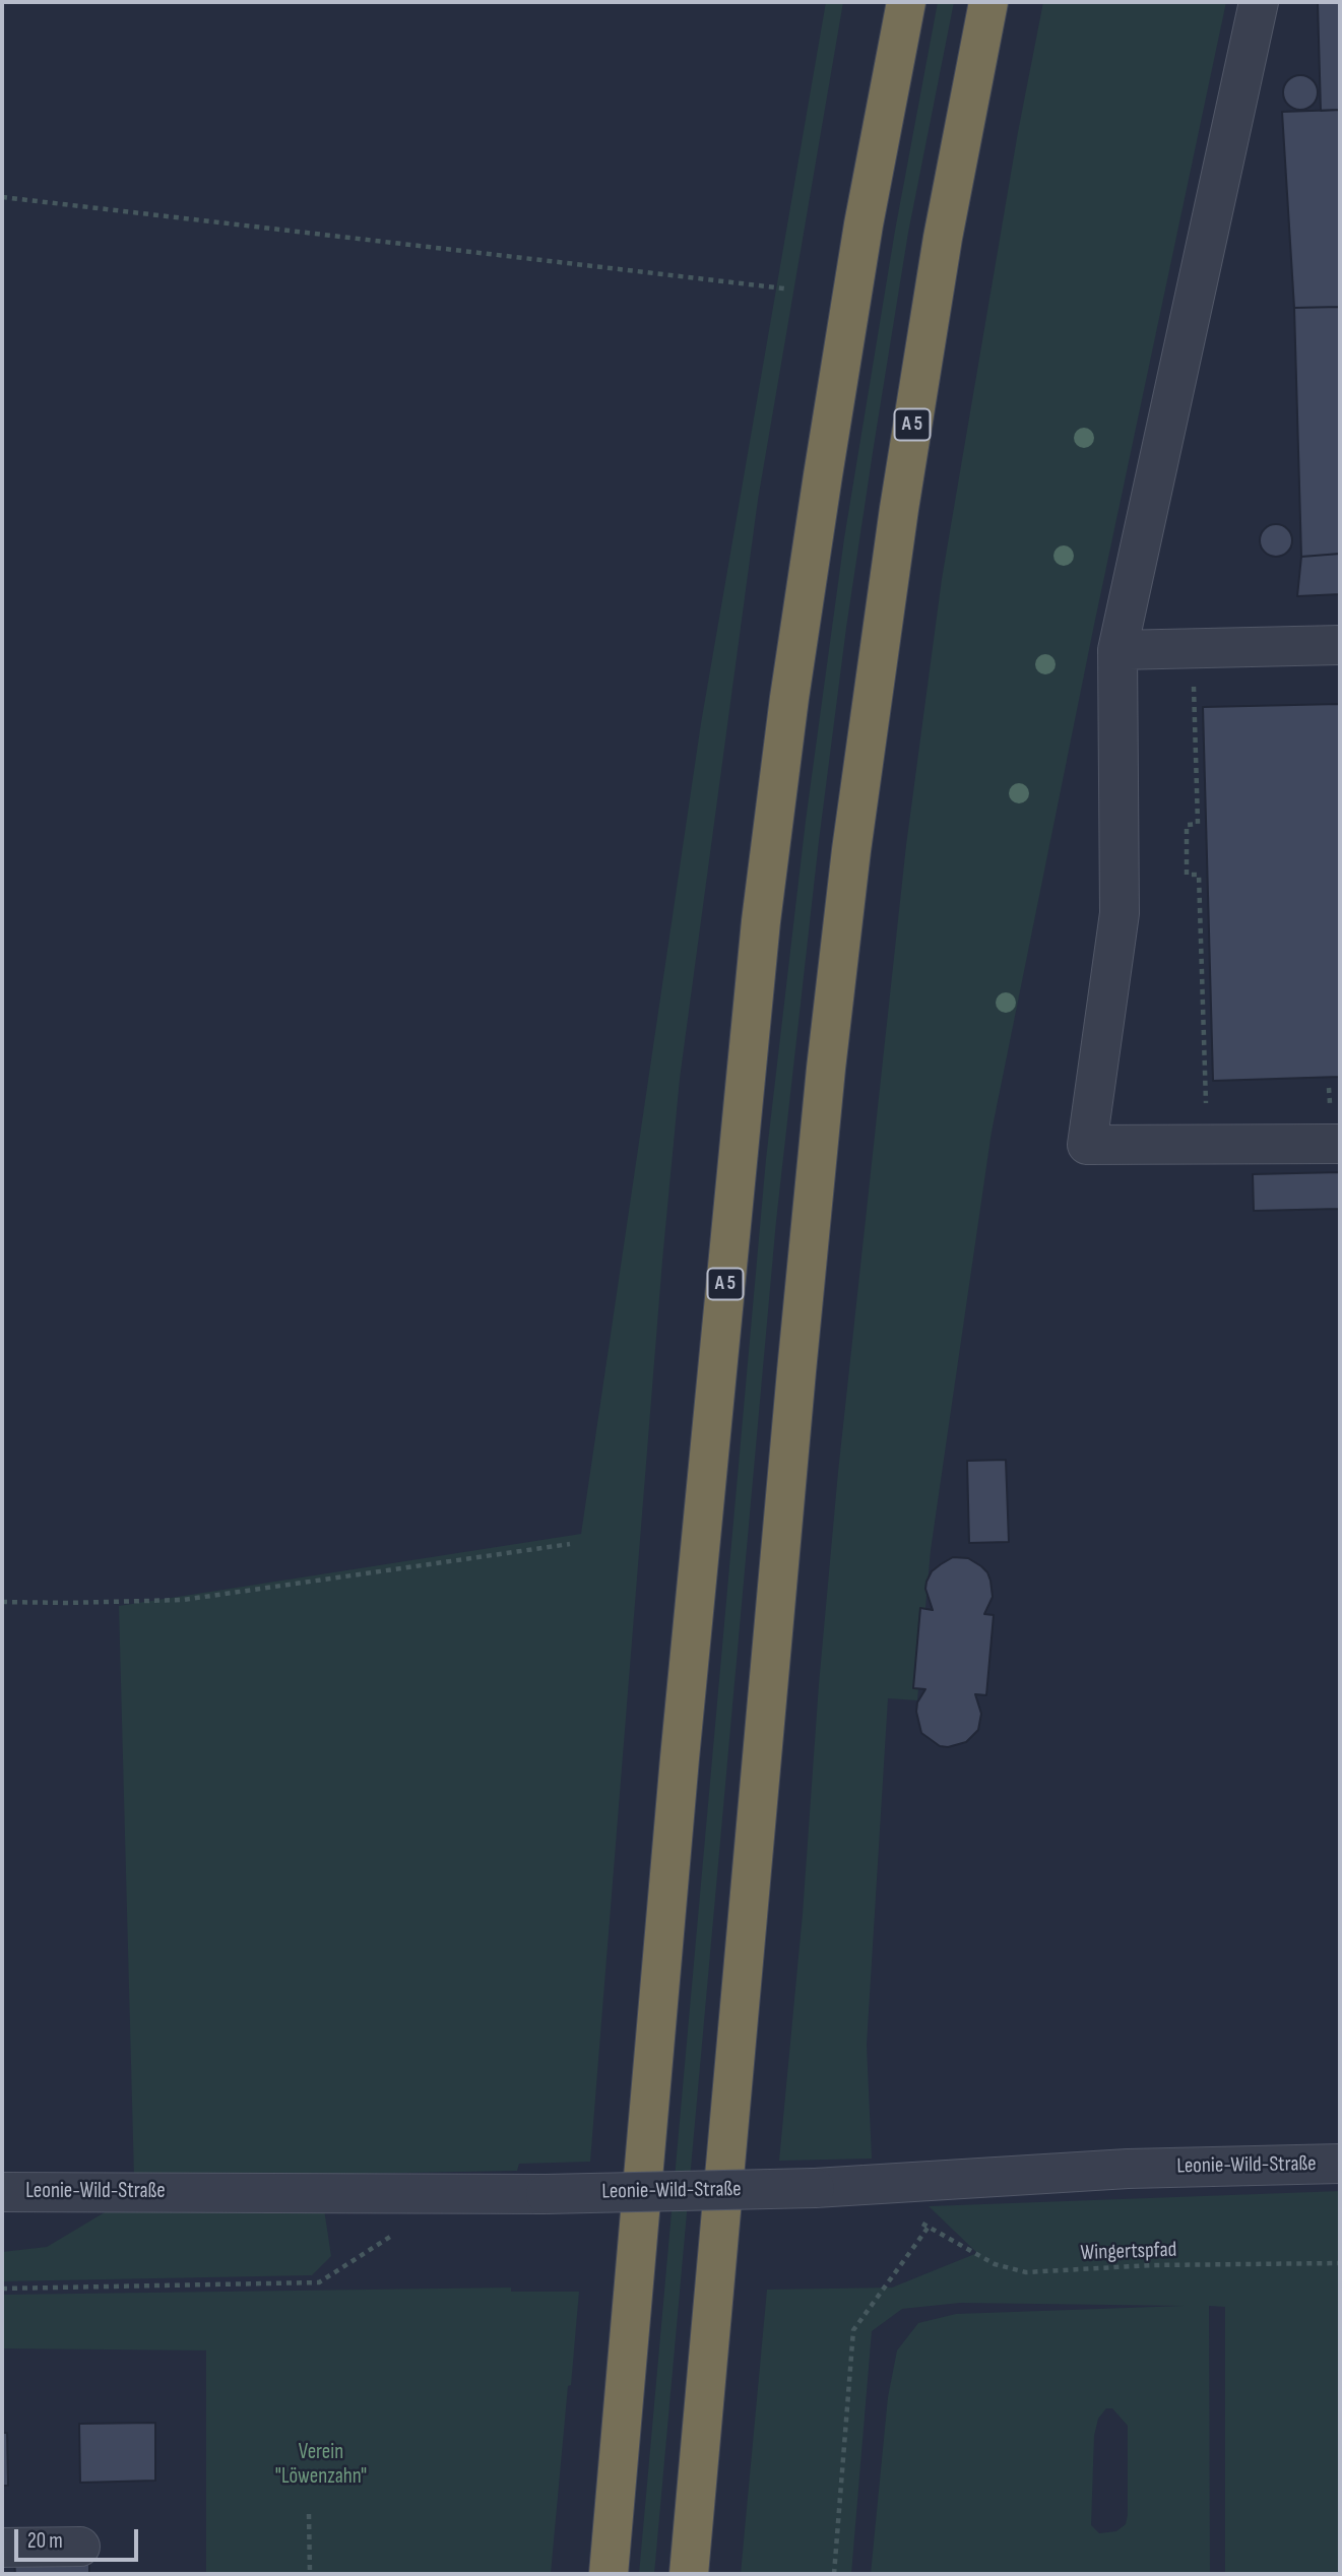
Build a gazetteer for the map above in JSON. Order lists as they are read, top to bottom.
{
  "streets": {
    "highway": ["A 5"],
    "street": ["Leonie-Wild-Straße"],
    "path": ["Wingertspfad"]
  },
  "parks": ["Verein \"Löwenzahn\""],
  "scale_bar": "20 m"
}
